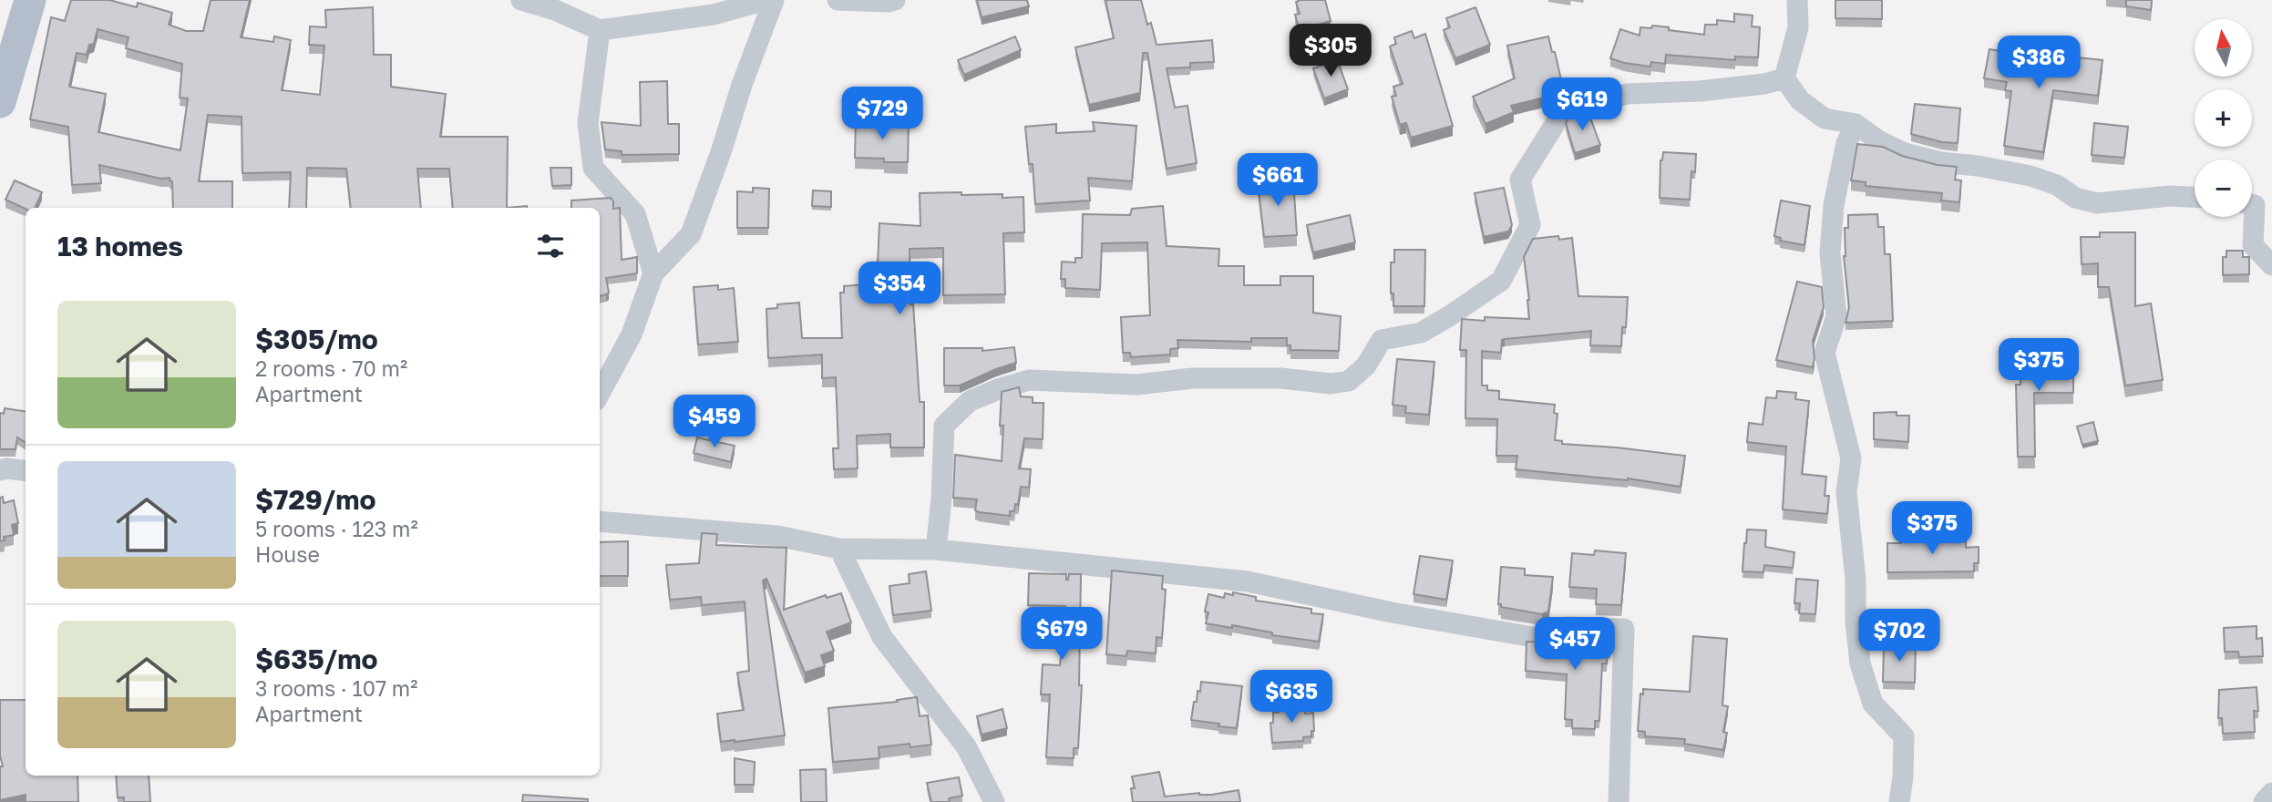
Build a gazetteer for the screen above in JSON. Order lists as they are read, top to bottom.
{
  "north": "top",
  "page": {
    "map_buttons": ["+", "−"],
    "price": [
      "$305",
      "$386",
      "$619",
      "$729",
      "$661",
      "$354",
      "$375",
      "$459",
      "$375",
      "$679",
      "$702",
      "$457",
      "$635"
    ],
    "heading": "13 homes",
    "list": [
      {
        "name": "$305/mo",
        "note": "2 rooms · 70 m² · Apartment"
      },
      {
        "name": "$729/mo",
        "note": "5 rooms · 123 m² · House"
      },
      {
        "name": "$635/mo",
        "note": "3 rooms · 107 m² · Apartment"
      }
    ]
  }
}
